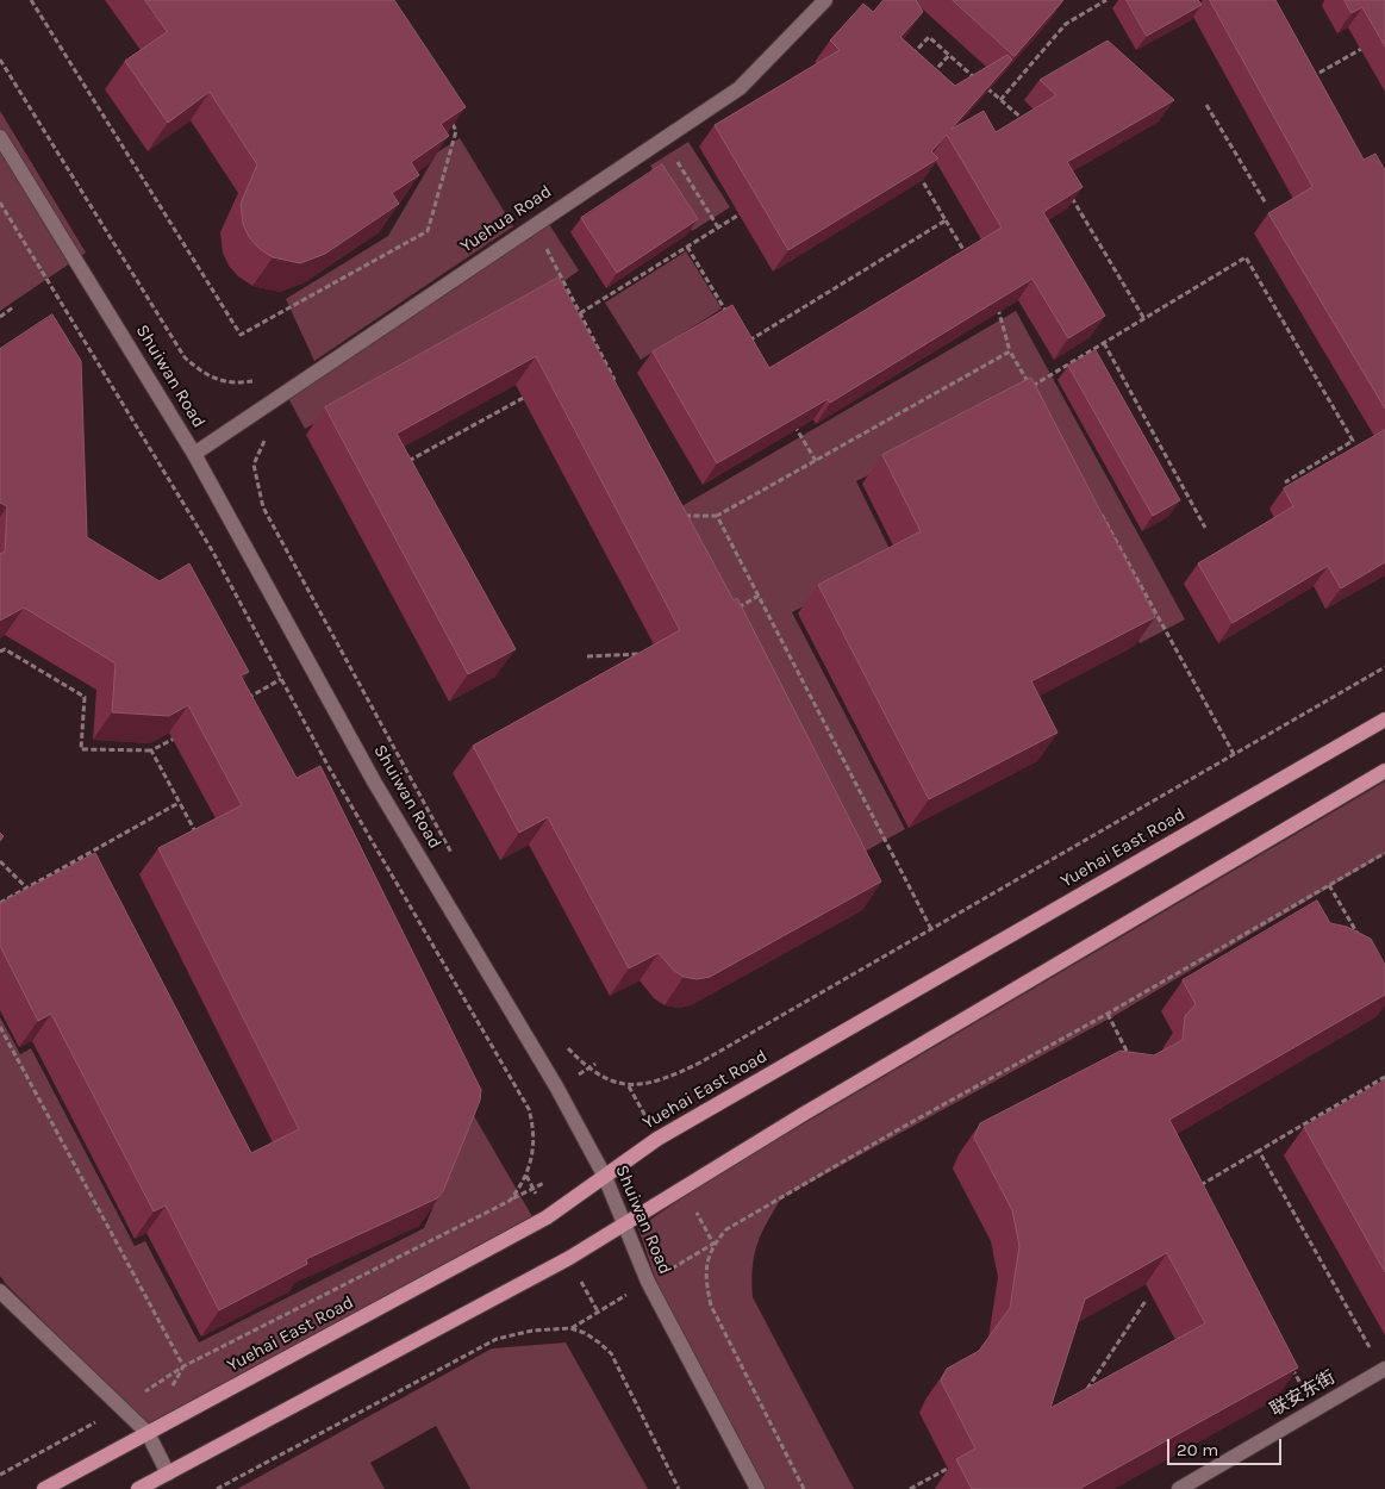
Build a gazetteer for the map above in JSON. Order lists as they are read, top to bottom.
{
  "streets": {
    "main road": ["Yuehai East Road"],
    "street": ["Yuehua Road", "Shuiwan Road", "联安东街"]
  },
  "crossings": [
    ["Yuehua Road", "Shuiwan Road"],
    ["Shuiwan Road", "Yuehai East Road"]
  ],
  "scale_bar": "20 m"
}
